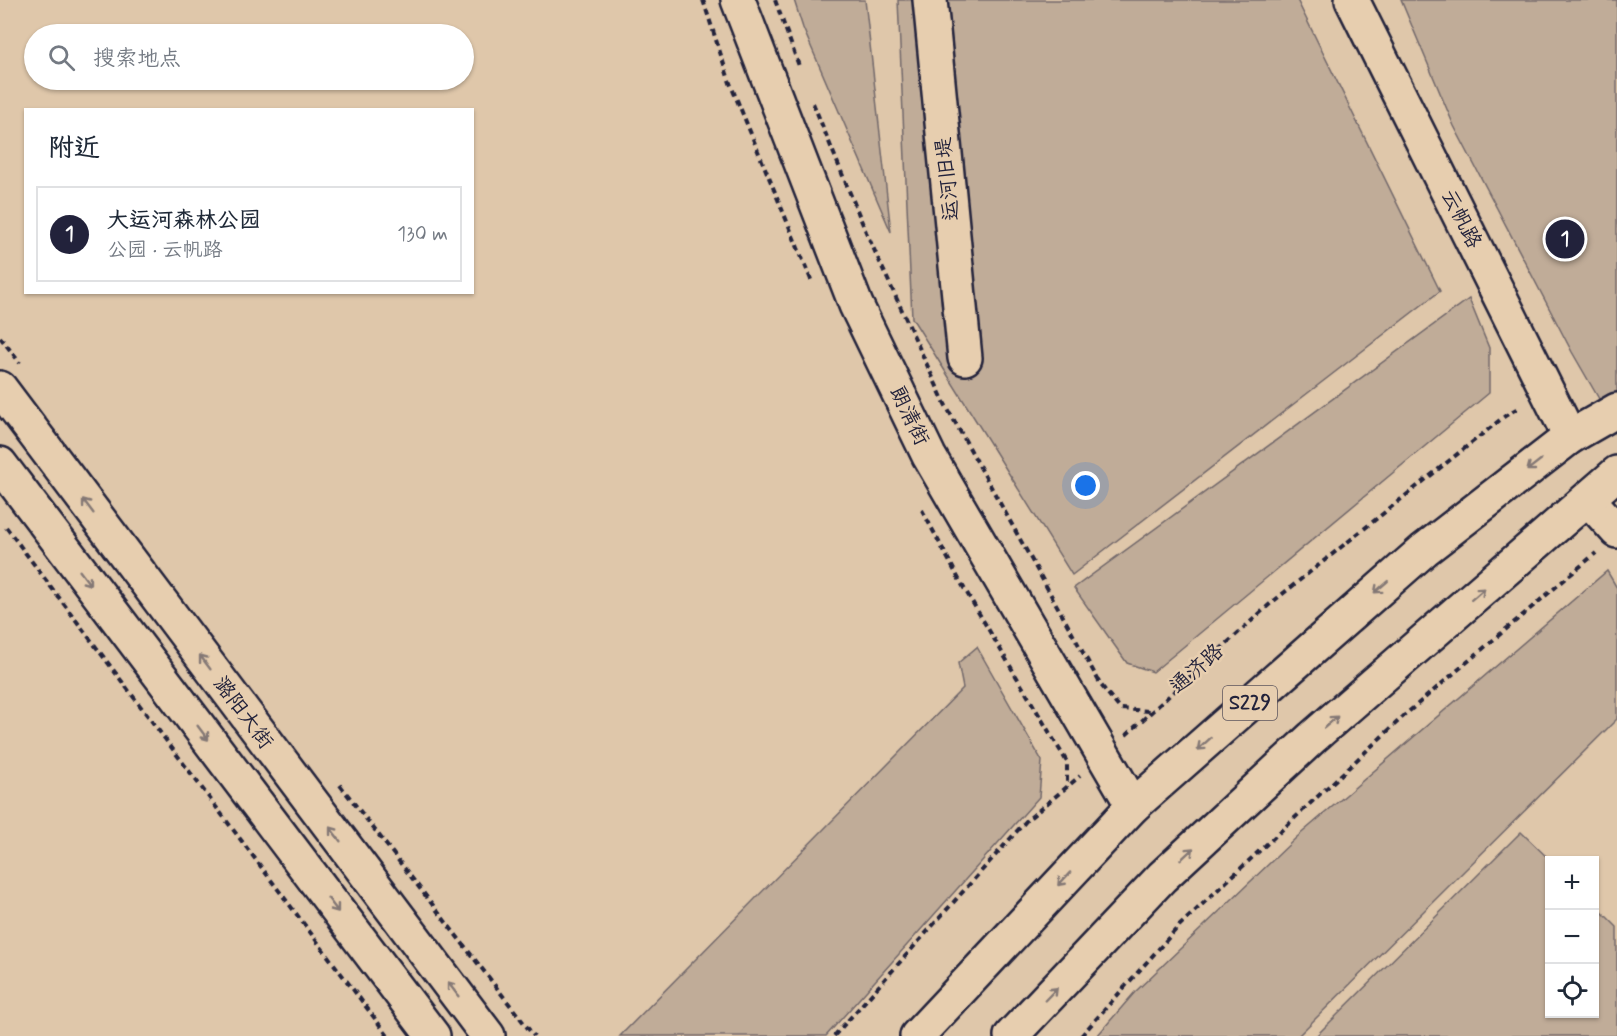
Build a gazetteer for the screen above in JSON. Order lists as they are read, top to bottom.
{
  "streets": {
    "main road": [
      "运河旧堤",
      "云帆路",
      "朗清街",
      "S229",
      "潞阳大街"
    ],
    "path": ["通济路"]
  },
  "crossings": [
    ["云帆路", "通济路"],
    ["云帆路", "S229"],
    ["朗清街", "通济路"],
    ["朗清街", "S229"]
  ],
  "page": {
    "search": "搜索地点",
    "heading": "附近",
    "list": [
      {
        "mark": "1",
        "name": "大运河森林公园",
        "note": "公园 · 云帆路",
        "value": "130 m"
      }
    ],
    "pins": "1",
    "map_buttons": ["+", "−"]
  }
}
